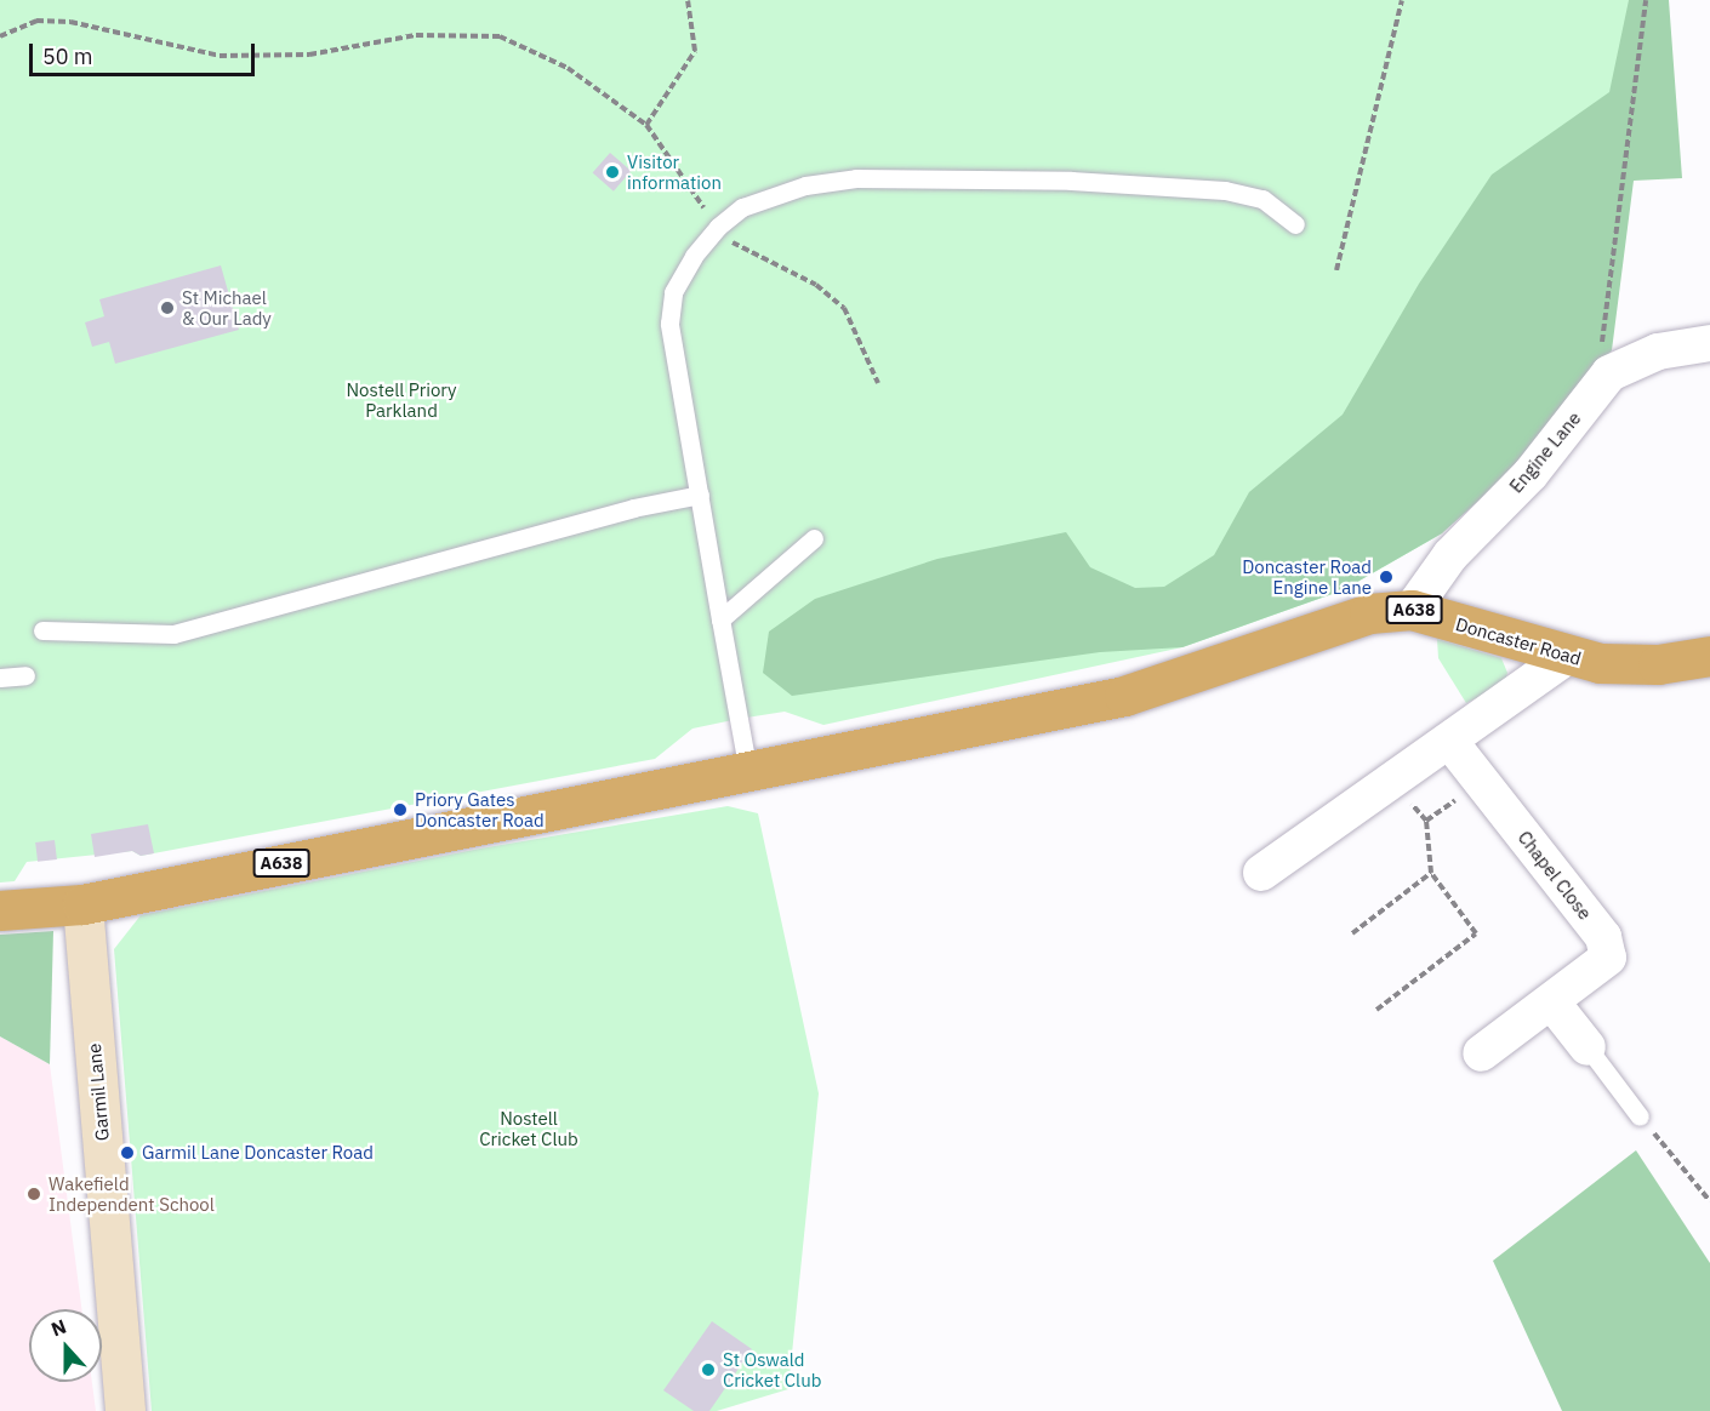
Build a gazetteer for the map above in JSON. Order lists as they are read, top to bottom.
{
  "streets": {
    "highway": ["A638", "Doncaster Road"],
    "main road": ["Garmil Lane"],
    "street": ["Engine Lane", "Chapel Close"]
  },
  "crossings": [
    ["Engine Lane", "Doncaster Road"],
    ["A638", "Doncaster Road"],
    ["A638", "Garmil Lane"]
  ],
  "parks": ["Nostell Priory Parkland", "Nostell Cricket Club"],
  "places": [
    "Visitor information",
    "St Michael & Our Lady",
    "Doncaster Road Engine Lane",
    "Priory Gates Doncaster Road",
    "Garmil Lane Doncaster Road",
    "Wakefield Independent School",
    "St Oswald Cricket Club"
  ],
  "scale_bar": "50 m",
  "north": "top"
}
